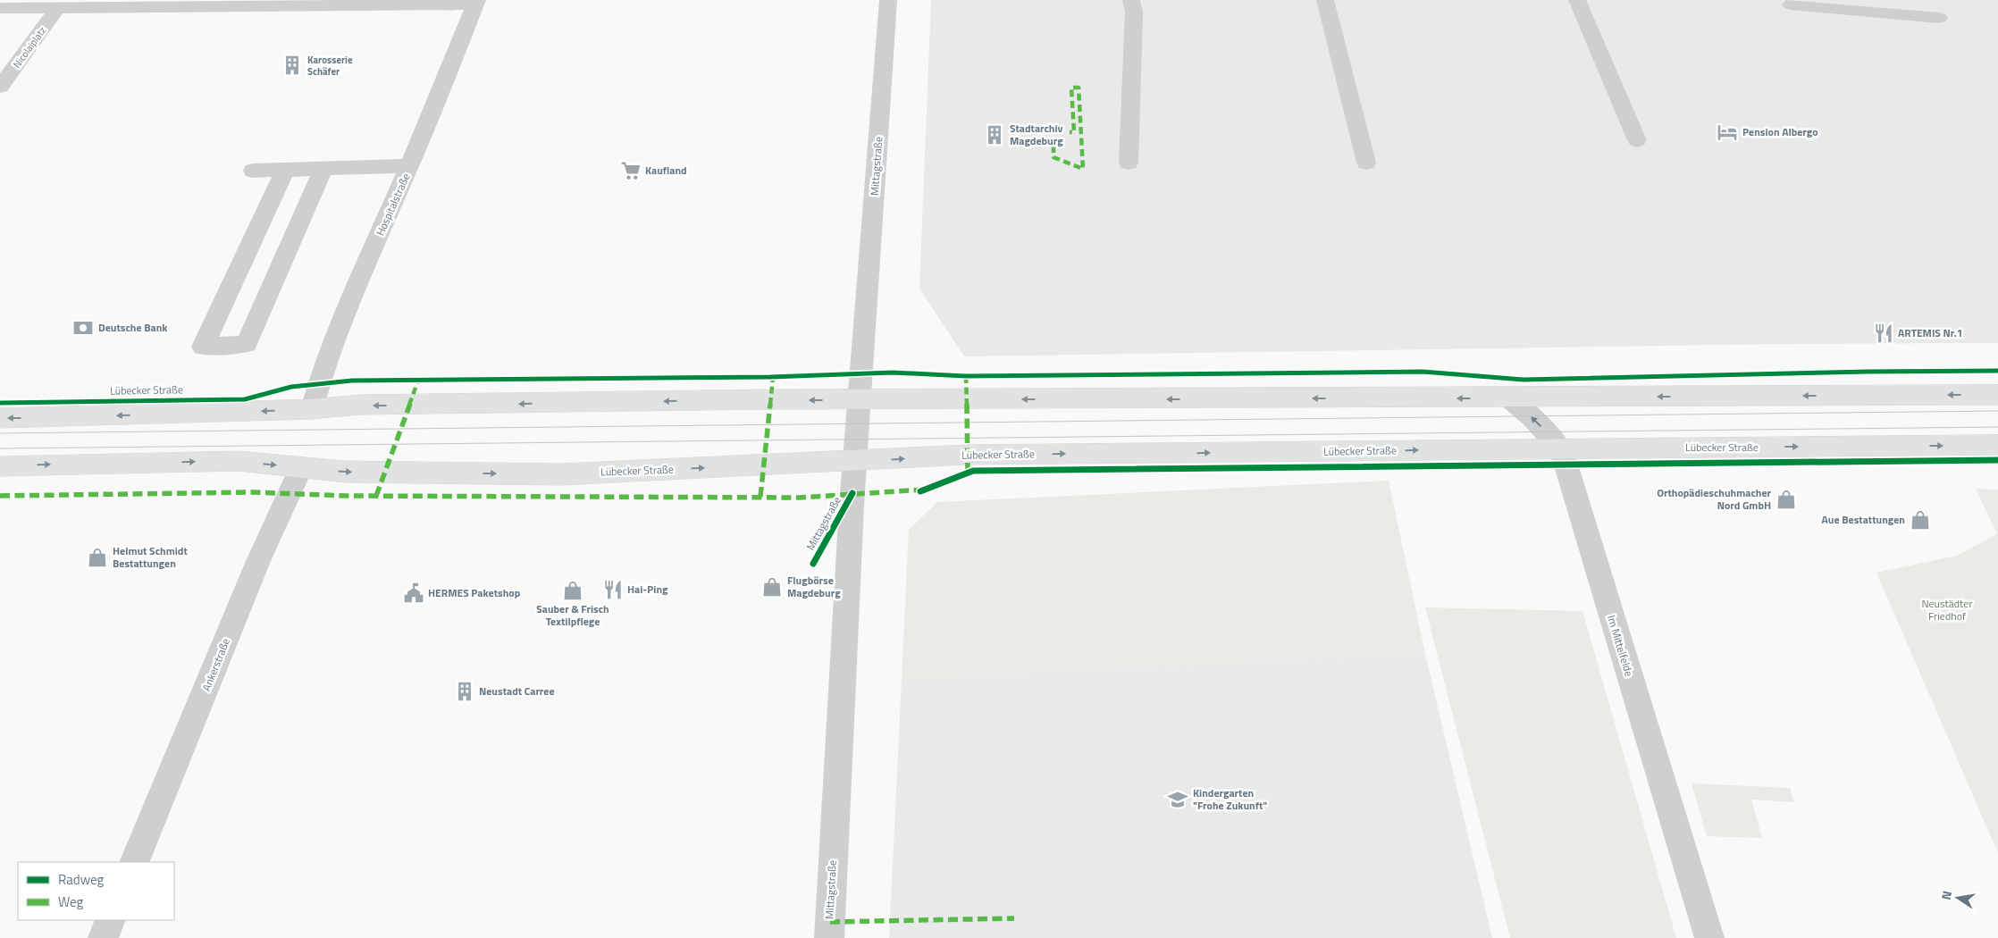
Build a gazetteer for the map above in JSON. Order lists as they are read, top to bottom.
{
  "streets": {
    "main road": ["Lübecker Straße"],
    "street": [
      "Nicolaiplatz",
      "Mittagstraße",
      "Hospitalstraße",
      "Im Mittelfelde",
      "Ankerstraße"
    ]
  },
  "crossings": [
    ["Mittagstraße", "Lübecker Straße"],
    ["Lübecker Straße", "Im Mittelfelde"],
    ["Lübecker Straße", "Ankerstraße"]
  ],
  "parks": ["Neustädter Friedhof"],
  "places": {
    "building": ["Karosserie Schäfer", "Stadtarchiv Magdeburg", "Neustadt Carree"],
    "hotel": ["Pension Albergo"],
    "supermarket": ["Kaufland"],
    "bank": ["Deutsche Bank"],
    "restaurant": ["ARTEMIS Nr.1", "Hai-Ping"],
    "shop": [
      "Orthopädieschuhmacher Nord GmbH",
      "Aue Bestattungen",
      "Helmut Schmidt Bestattungen",
      "Flugbörse Magdeburg",
      "Sauber & Frisch Textilpflege"
    ],
    "public building": ["HERMES Paketshop"],
    "school or university": ["Kindergarten \"Frohe Zukunft\""]
  },
  "legend": ["Radweg", "Weg"],
  "north": "left"
}
